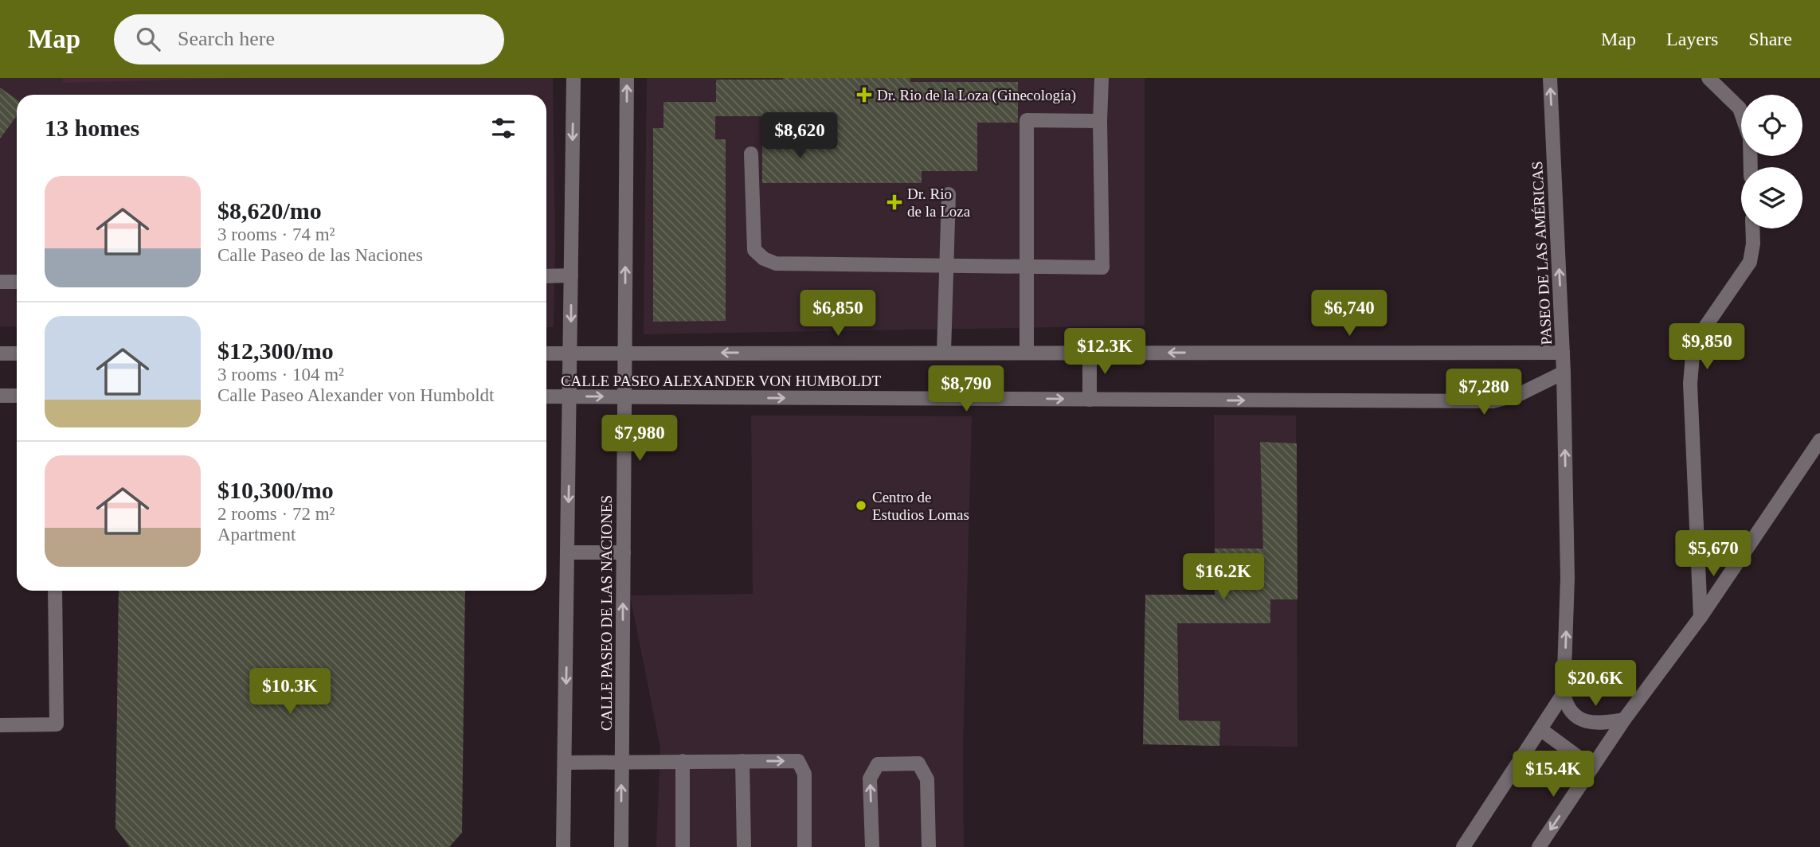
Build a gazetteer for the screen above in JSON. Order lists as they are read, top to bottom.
{
  "streets": {
    "street": ["PASEO DE LAS AMÉRICAS", "CALLE PASEO ALEXANDER VON HUMBOLDT", "CALLE PASEO DE LAS NACIONES"]
  },
  "crossings": [
    ["PASEO DE LAS AMÉRICAS", "CALLE PASEO ALEXANDER VON HUMBOLDT"],
    ["CALLE PASEO ALEXANDER VON HUMBOLDT", "CALLE PASEO DE LAS NACIONES"]
  ],
  "one_way": ["PASEO DE LAS AMÉRICAS"],
  "places": {
    "health": ["Dr. Rio de la Loza (Ginecología)", "Dr. Rio de la Loza"],
    "other": ["Centro de Estudios Lomas"]
  },
  "page": {
    "header": "Map",
    "search": "Search here",
    "nav": ["Map", "Layers", "Share"],
    "heading": "13 homes",
    "price": [
      "$8,620",
      "$6,850",
      "$6,740",
      "$9,850",
      "$12.3K",
      "$8,790",
      "$7,280",
      "$7,980",
      "$5,670",
      "$16.2K",
      "$20.6K",
      "$10.3K",
      "$15.4K"
    ],
    "list": [
      {
        "name": "$8,620/mo",
        "note": "3 rooms · 74 m² · Calle Paseo de las Naciones"
      },
      {
        "name": "$12,300/mo",
        "note": "3 rooms · 104 m² · Calle Paseo Alexander von Humboldt"
      },
      {
        "name": "$10,300/mo",
        "note": "2 rooms · 72 m² · Apartment"
      }
    ]
  }
}
